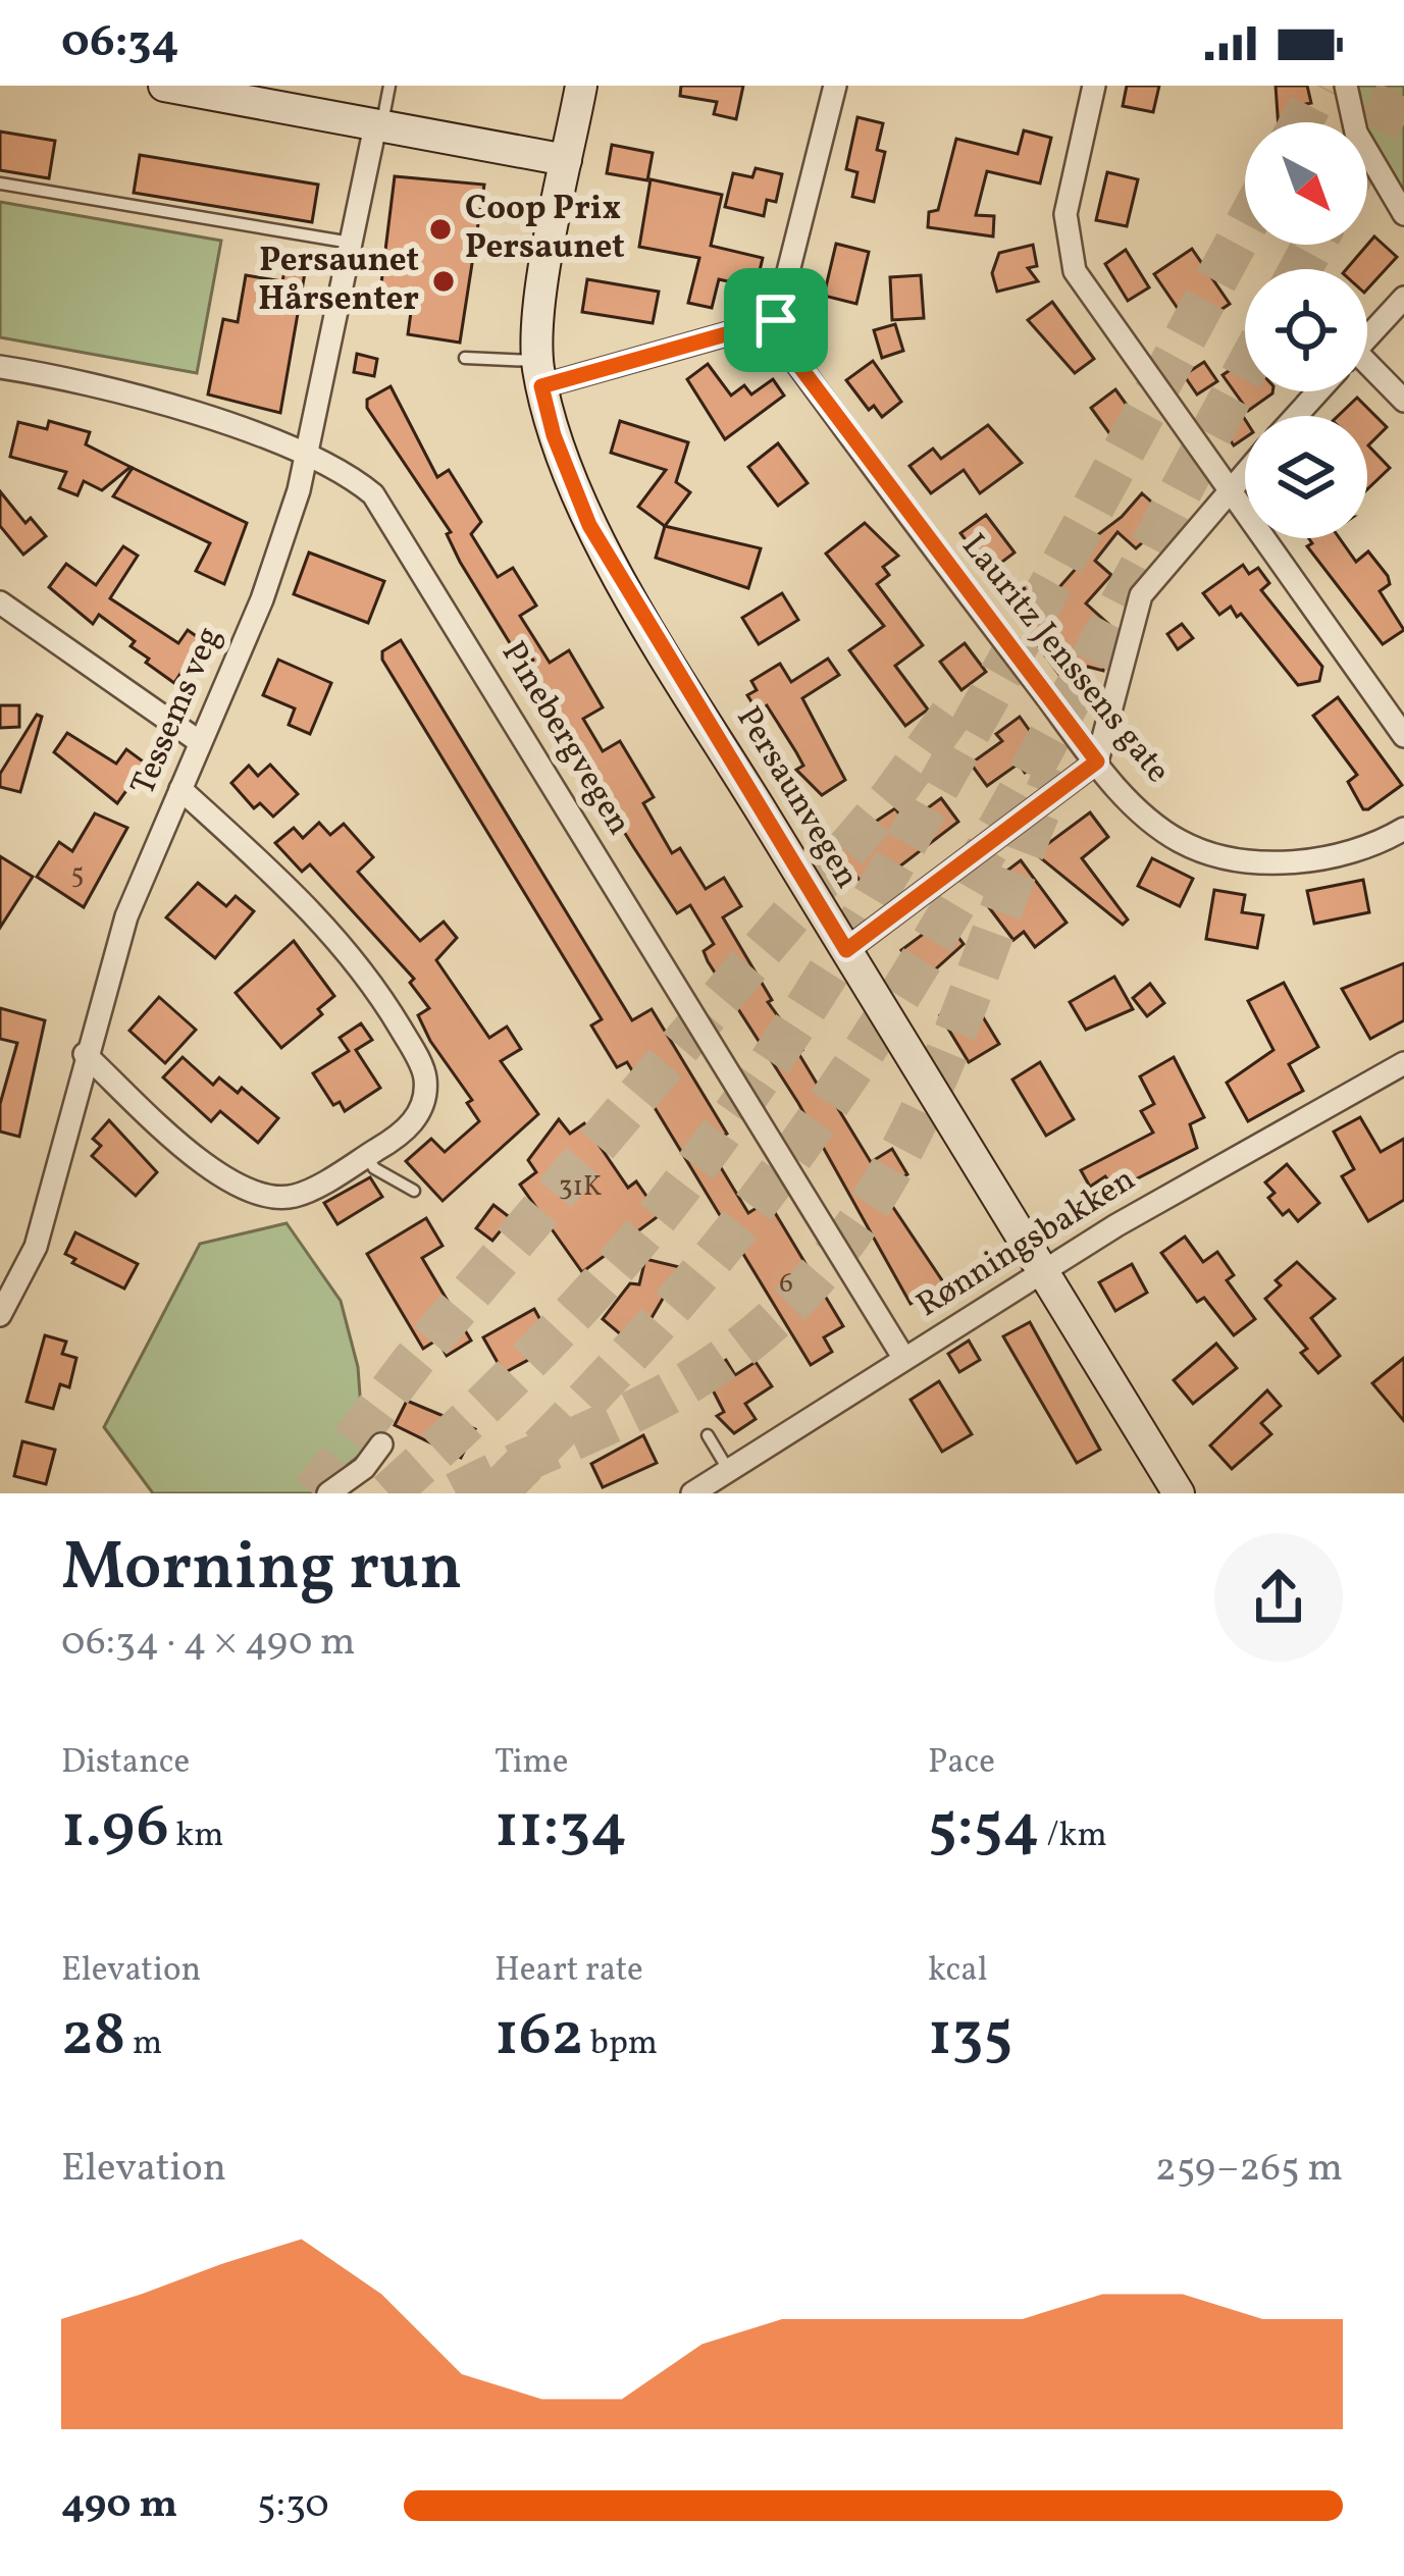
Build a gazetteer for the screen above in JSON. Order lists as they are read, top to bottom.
{
  "streets": {
    "street": [
      "Lauritz Jenssens gate",
      "Tessems veg",
      "Pinebergvegen",
      "Persaunvegen",
      "Rønningsbakken"
    ]
  },
  "crossings": [
    ["Tessems veg", "Pinebergvegen"],
    ["Pinebergvegen", "Rønningsbakken"],
    ["Persaunvegen", "Rønningsbakken"]
  ],
  "places": ["Coop Prix Persaunet", "Persaunet Hårsenter"],
  "house_numbers": ["5", "31K", "6"],
  "north": "bottom right",
  "page": {
    "status": "06:34",
    "heading": ["Morning run", "06:34 · 4 × 490 m"],
    "stats": [
      ["Distance", "1.96 km"],
      ["Time", "11:34"],
      ["Pace", "5:54 /km"],
      ["Elevation", "28 m"],
      ["Heart rate", "162 bpm"],
      ["kcal", "135"]
    ],
    "chart": ["Elevation", "259–265 m"],
    "list": [
      {
        "name": "490 m",
        "note": "5:30"
      }
    ]
  }
}
